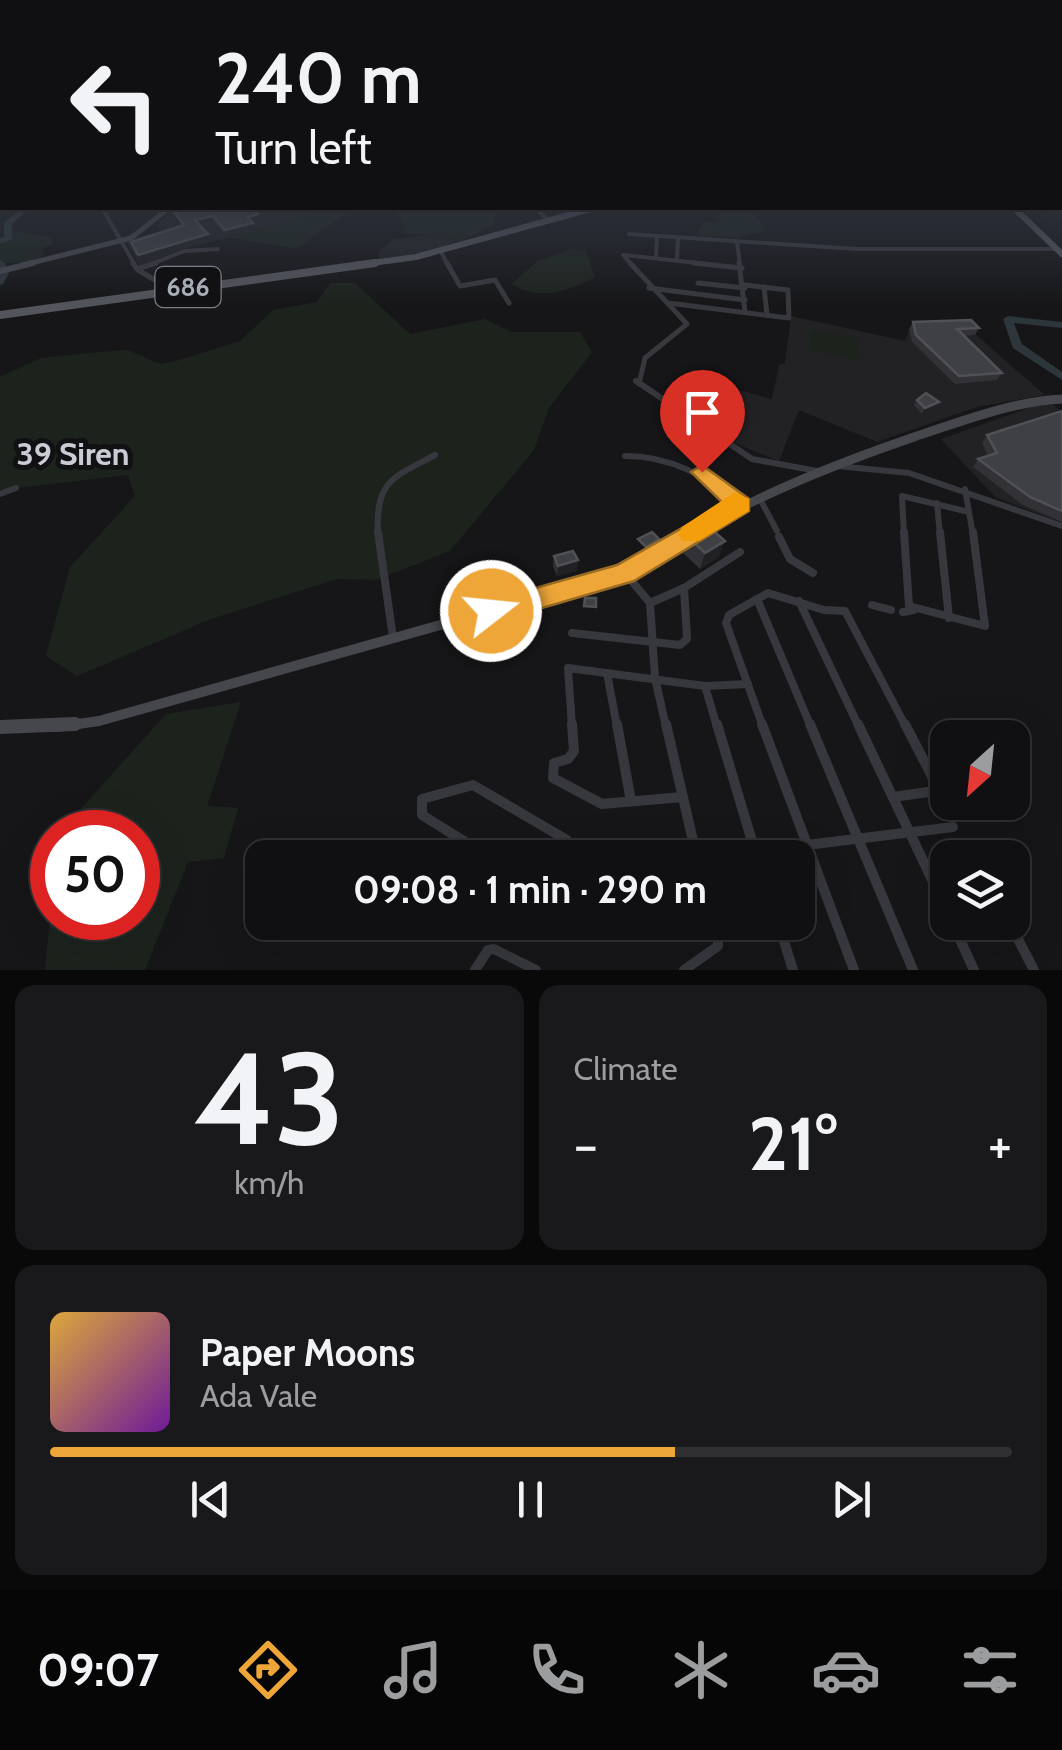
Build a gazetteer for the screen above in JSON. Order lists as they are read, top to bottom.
{
  "streets": {
    "main road": ["686"]
  },
  "districts": ["39 Siren"],
  "north": "bottom left",
  "page": {
    "turn": ["240 m", "Turn left"],
    "limit": "50",
    "trip": "09:08 · 1 min · 290 m",
    "tile": [
      ["43", "km/h"],
      "Climate"
    ],
    "heat": ["−", "21°", "+"],
    "song": ["Paper Moons", "Ada Vale"],
    "tabs": "09:07"
  }
}
